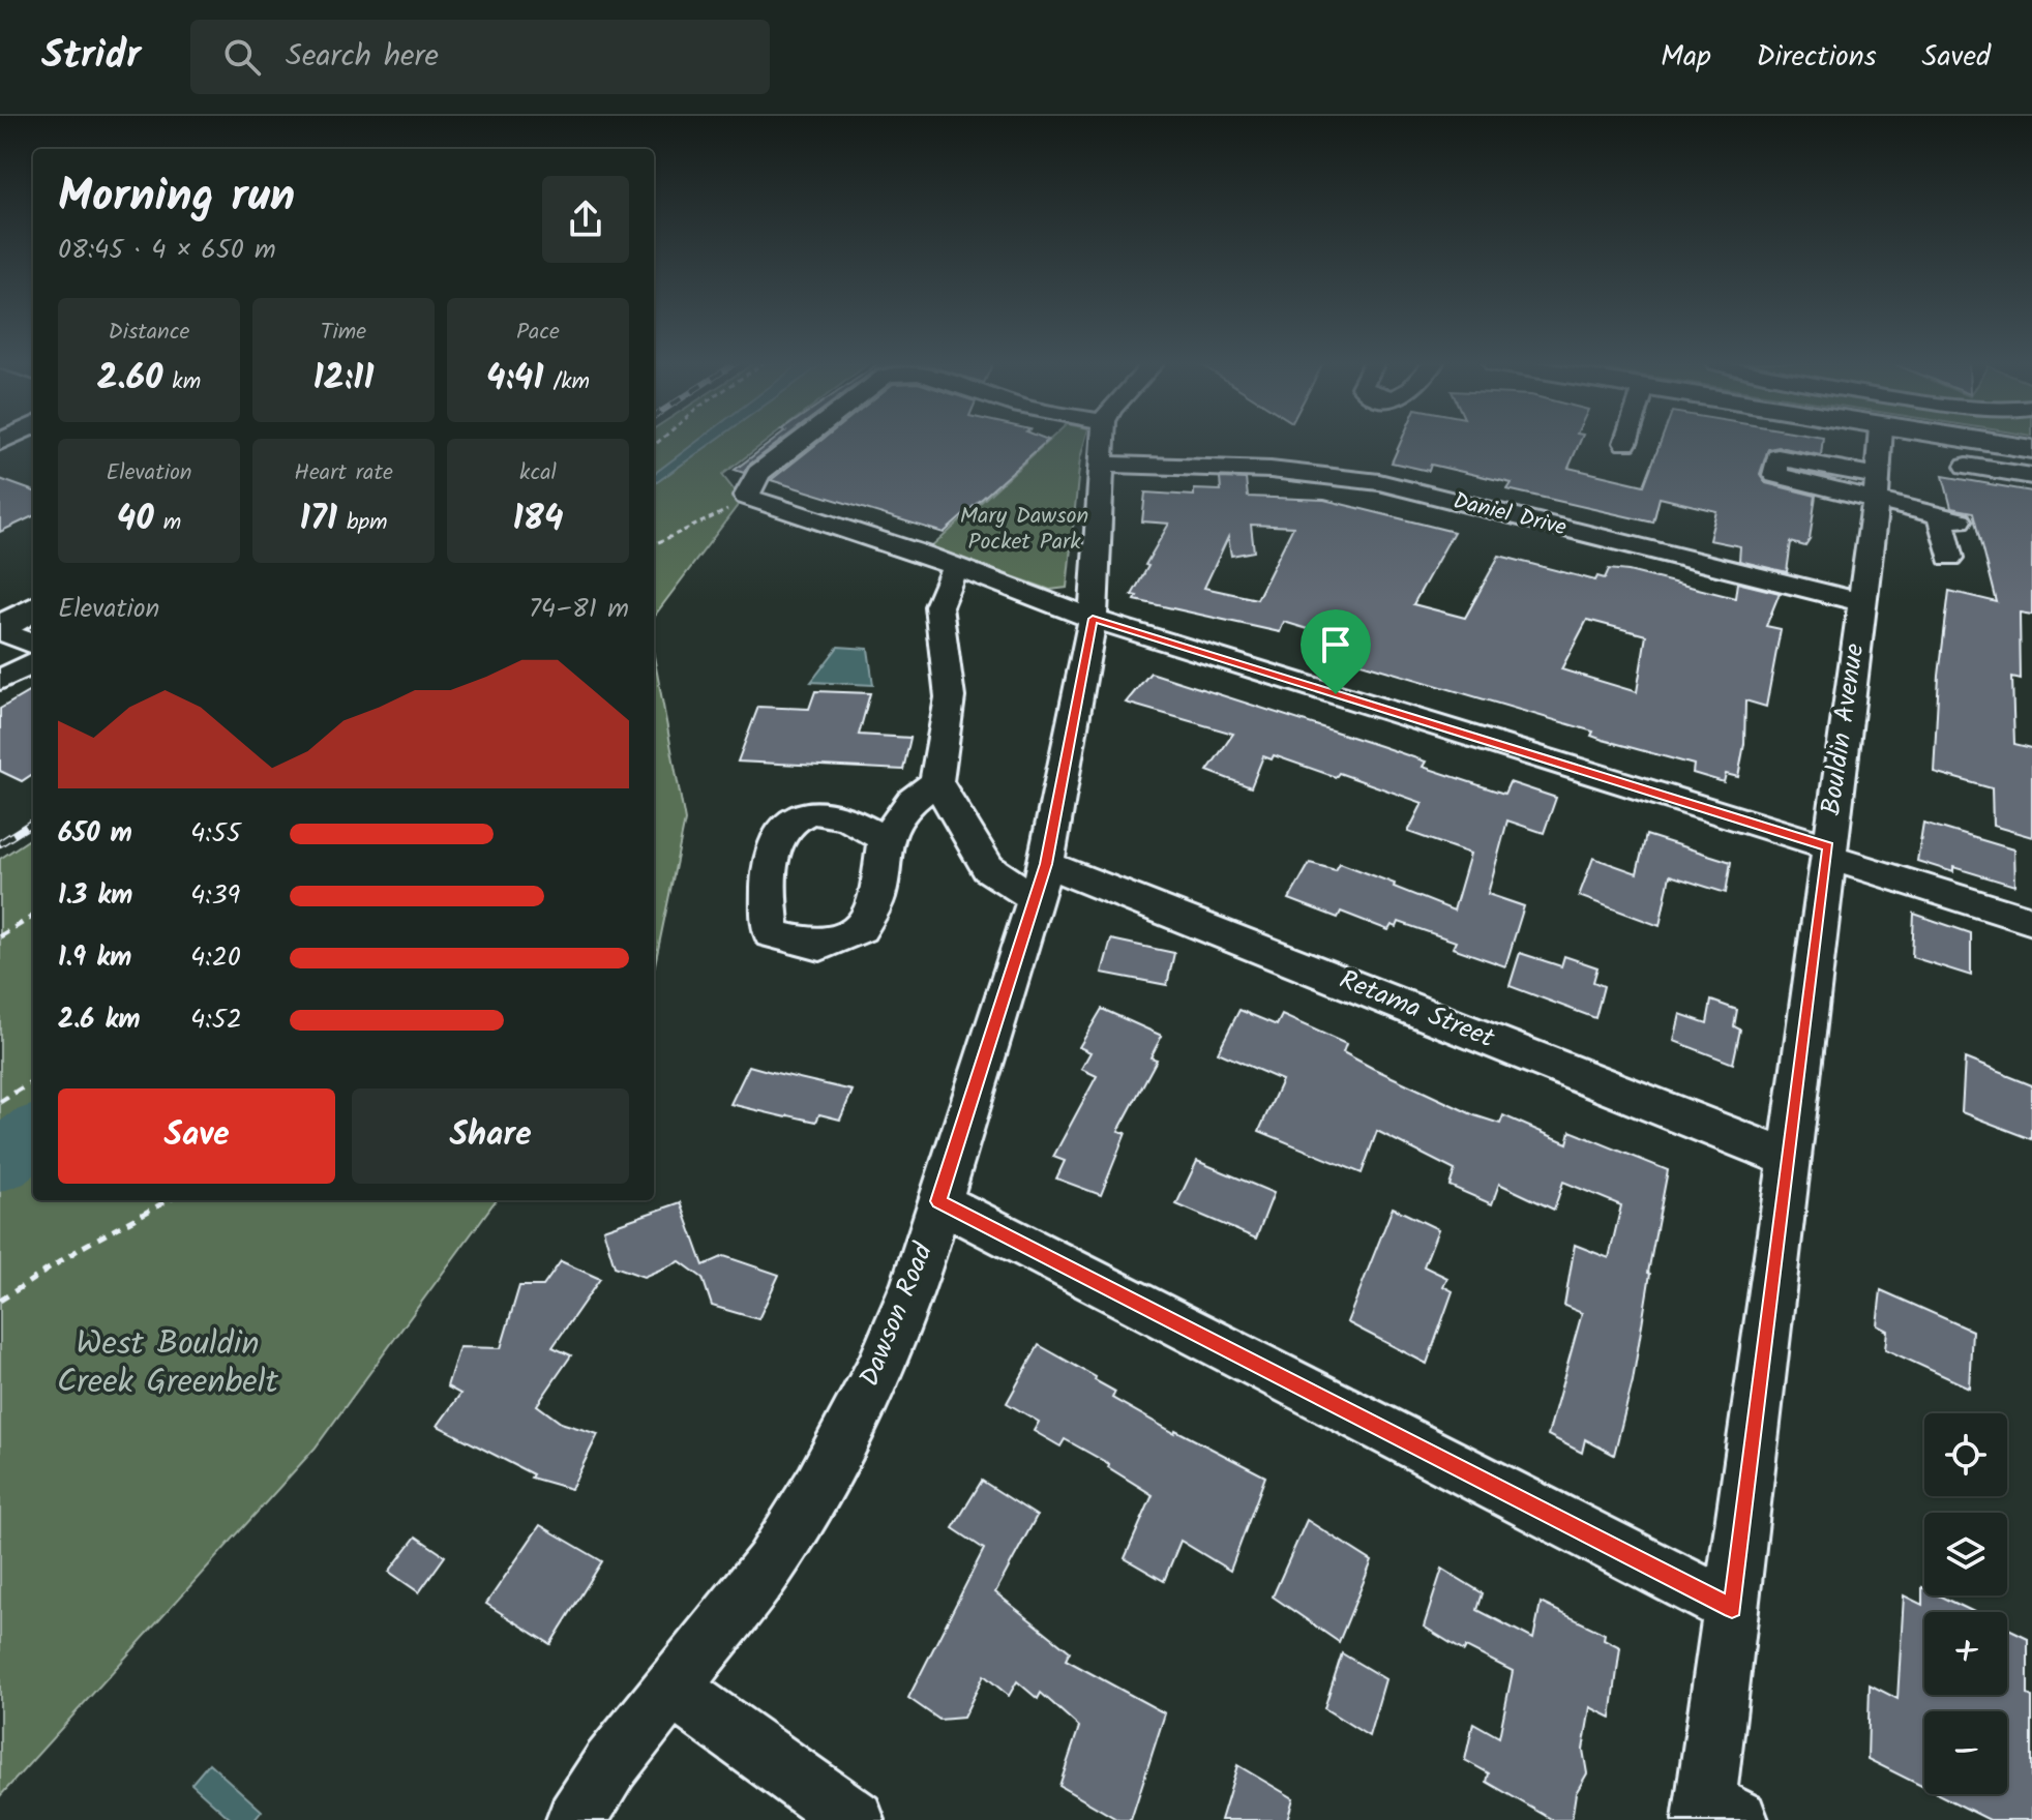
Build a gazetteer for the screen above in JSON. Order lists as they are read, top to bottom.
{
  "streets": {
    "street": [
      "Daniel Drive",
      "Bouldin Avenue",
      "Retama Street",
      "Dawson Road"
    ]
  },
  "crossings": [
    ["Daniel Drive", "Bouldin Avenue"],
    ["Daniel Drive", "Dawson Road"],
    ["Bouldin Avenue", "Retama Street"],
    ["Retama Street", "Dawson Road"]
  ],
  "parks": ["Mary Dawson Pocket Park", "West Bouldin Creek Greenbelt"],
  "page": {
    "header": "Stridr",
    "search": "Search here",
    "nav": ["Map", "Directions", "Saved"],
    "heading": ["Morning run", "08:45 · 4 × 650 m"],
    "stats": [
      ["Distance", "2.60 km"],
      ["Time", "12:11"],
      ["Pace", "4:41 /km"],
      ["Elevation", "40 m"],
      ["Heart rate", "171 bpm"],
      ["kcal", "184"]
    ],
    "chart": ["Elevation", "74–81 m"],
    "list": [
      {
        "name": "650 m",
        "note": "4:55"
      },
      {
        "name": "1.3 km",
        "note": "4:39"
      },
      {
        "name": "1.9 km",
        "note": "4:20"
      },
      {
        "name": "2.6 km",
        "note": "4:52"
      }
    ],
    "buttons": ["Save", "Share"],
    "map_buttons": ["+", "−"]
  }
}
